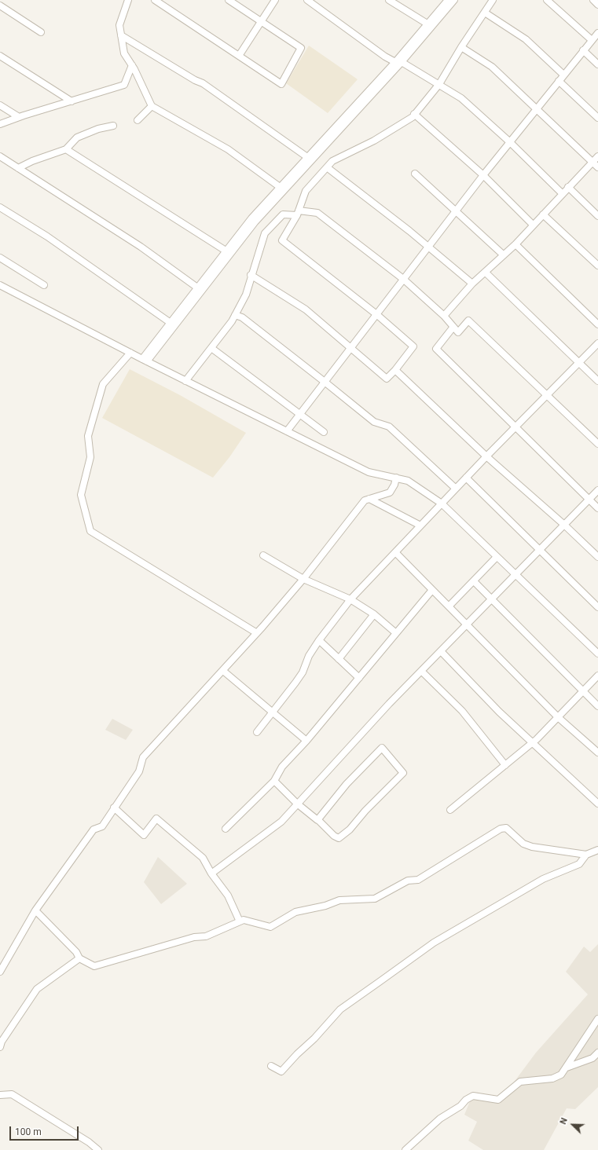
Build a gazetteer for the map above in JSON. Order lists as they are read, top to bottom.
{
  "scale_bar": "100 m",
  "north": "top left"
}
